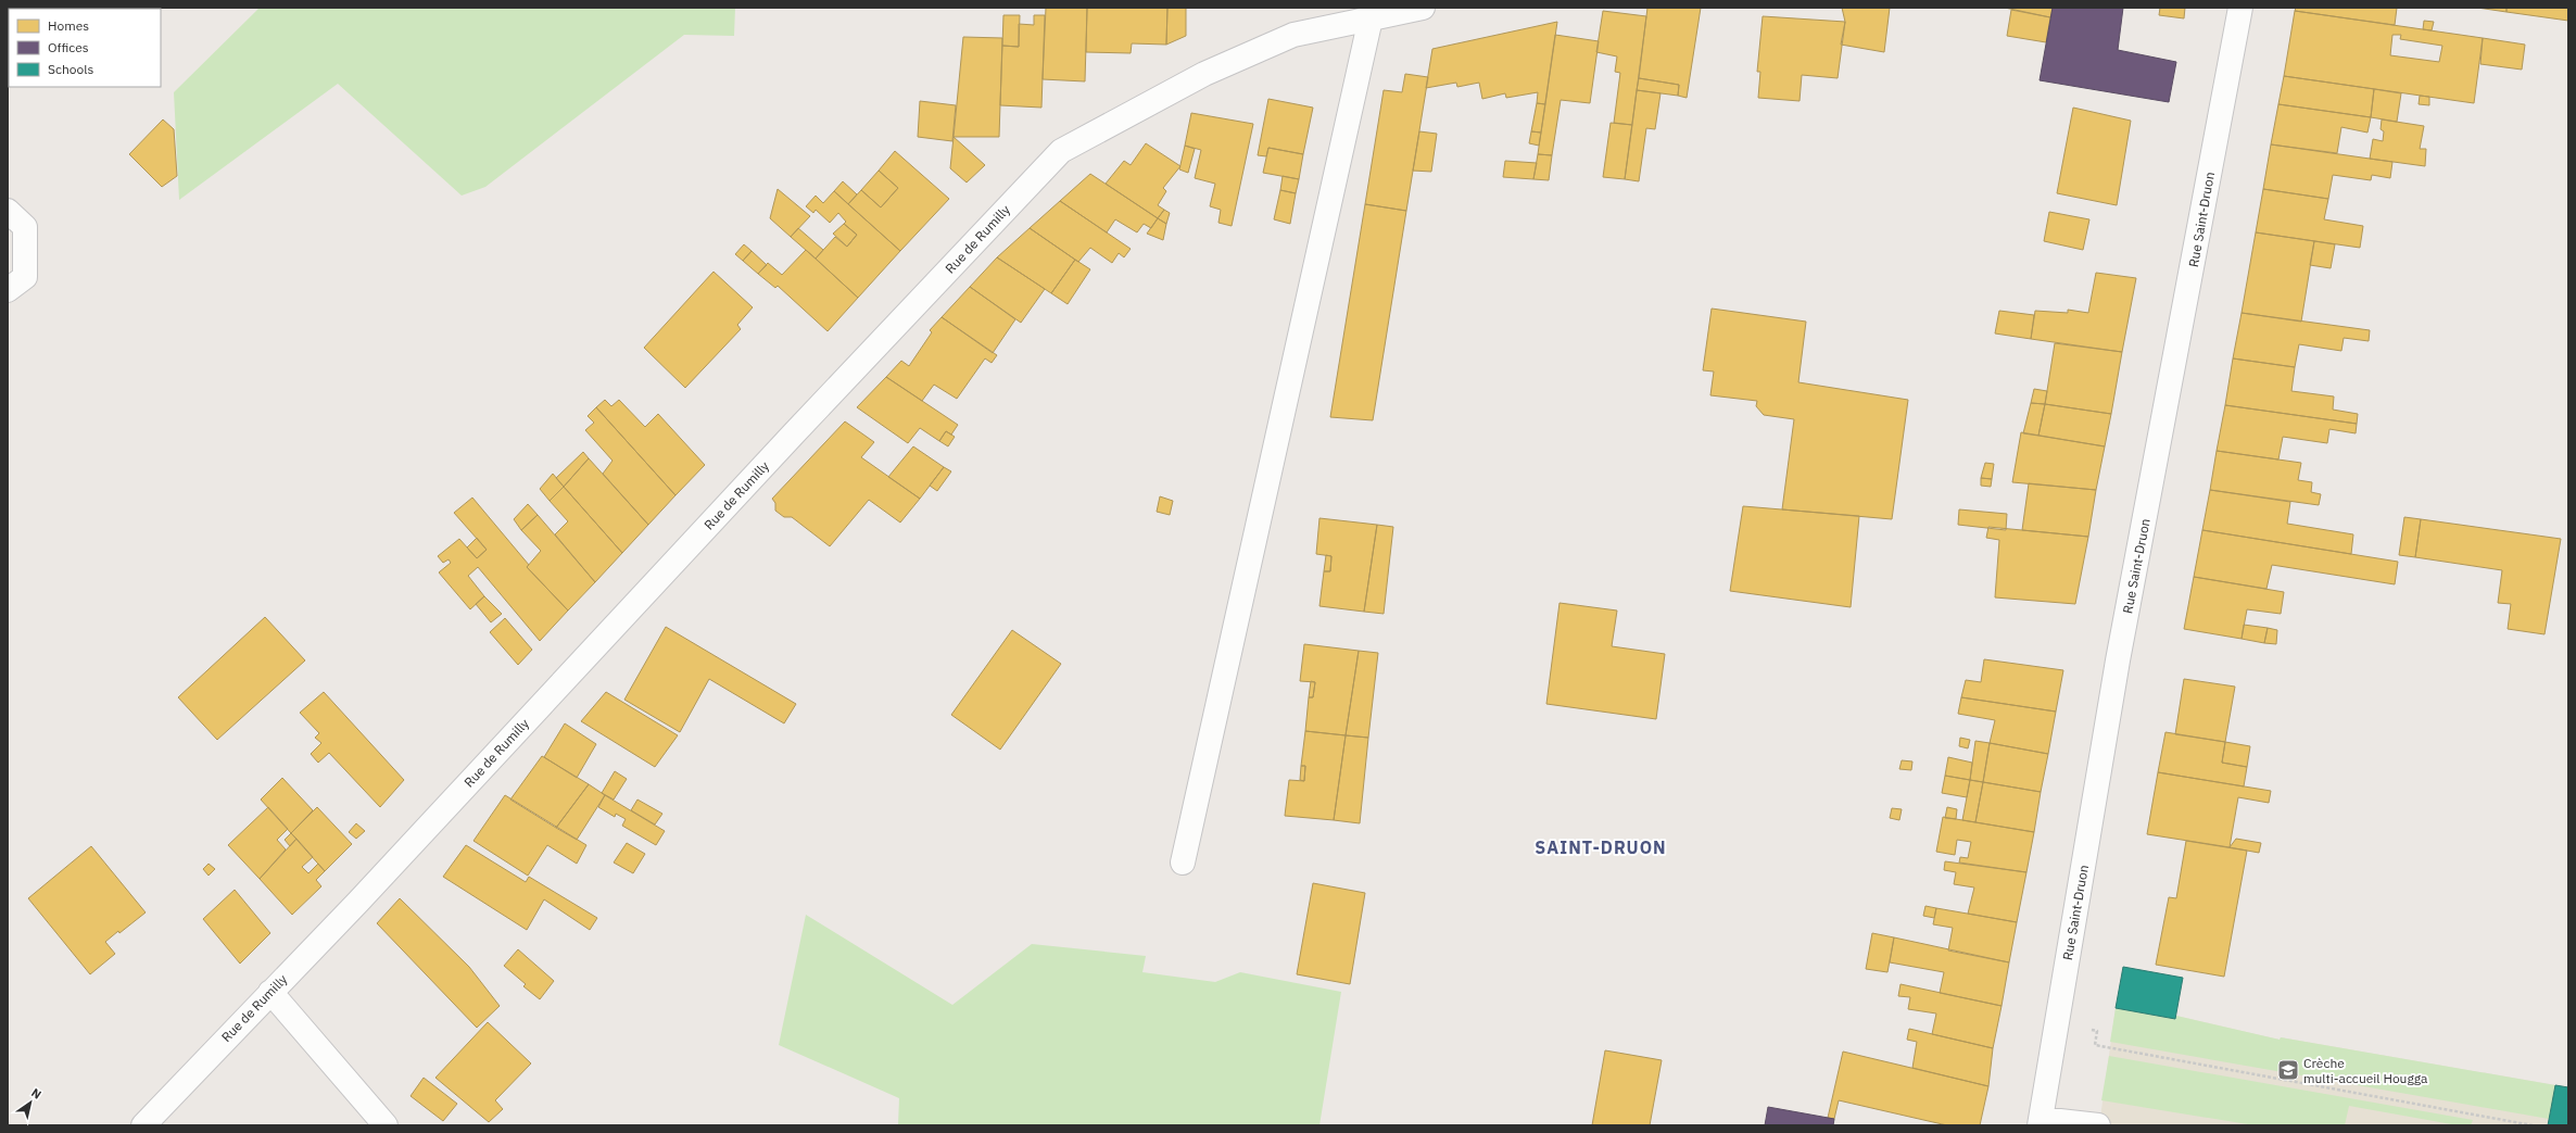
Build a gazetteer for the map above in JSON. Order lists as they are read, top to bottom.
{
  "streets": {
    "street": ["Rue Saint-Druon", "Rue de Rumilly"]
  },
  "districts": ["SAINT-DRUON"],
  "places": {
    "school or university": ["Crèche multi-accueil Hougga"]
  },
  "legend": ["Homes", "Offices", "Schools"],
  "north": "top right"
}
